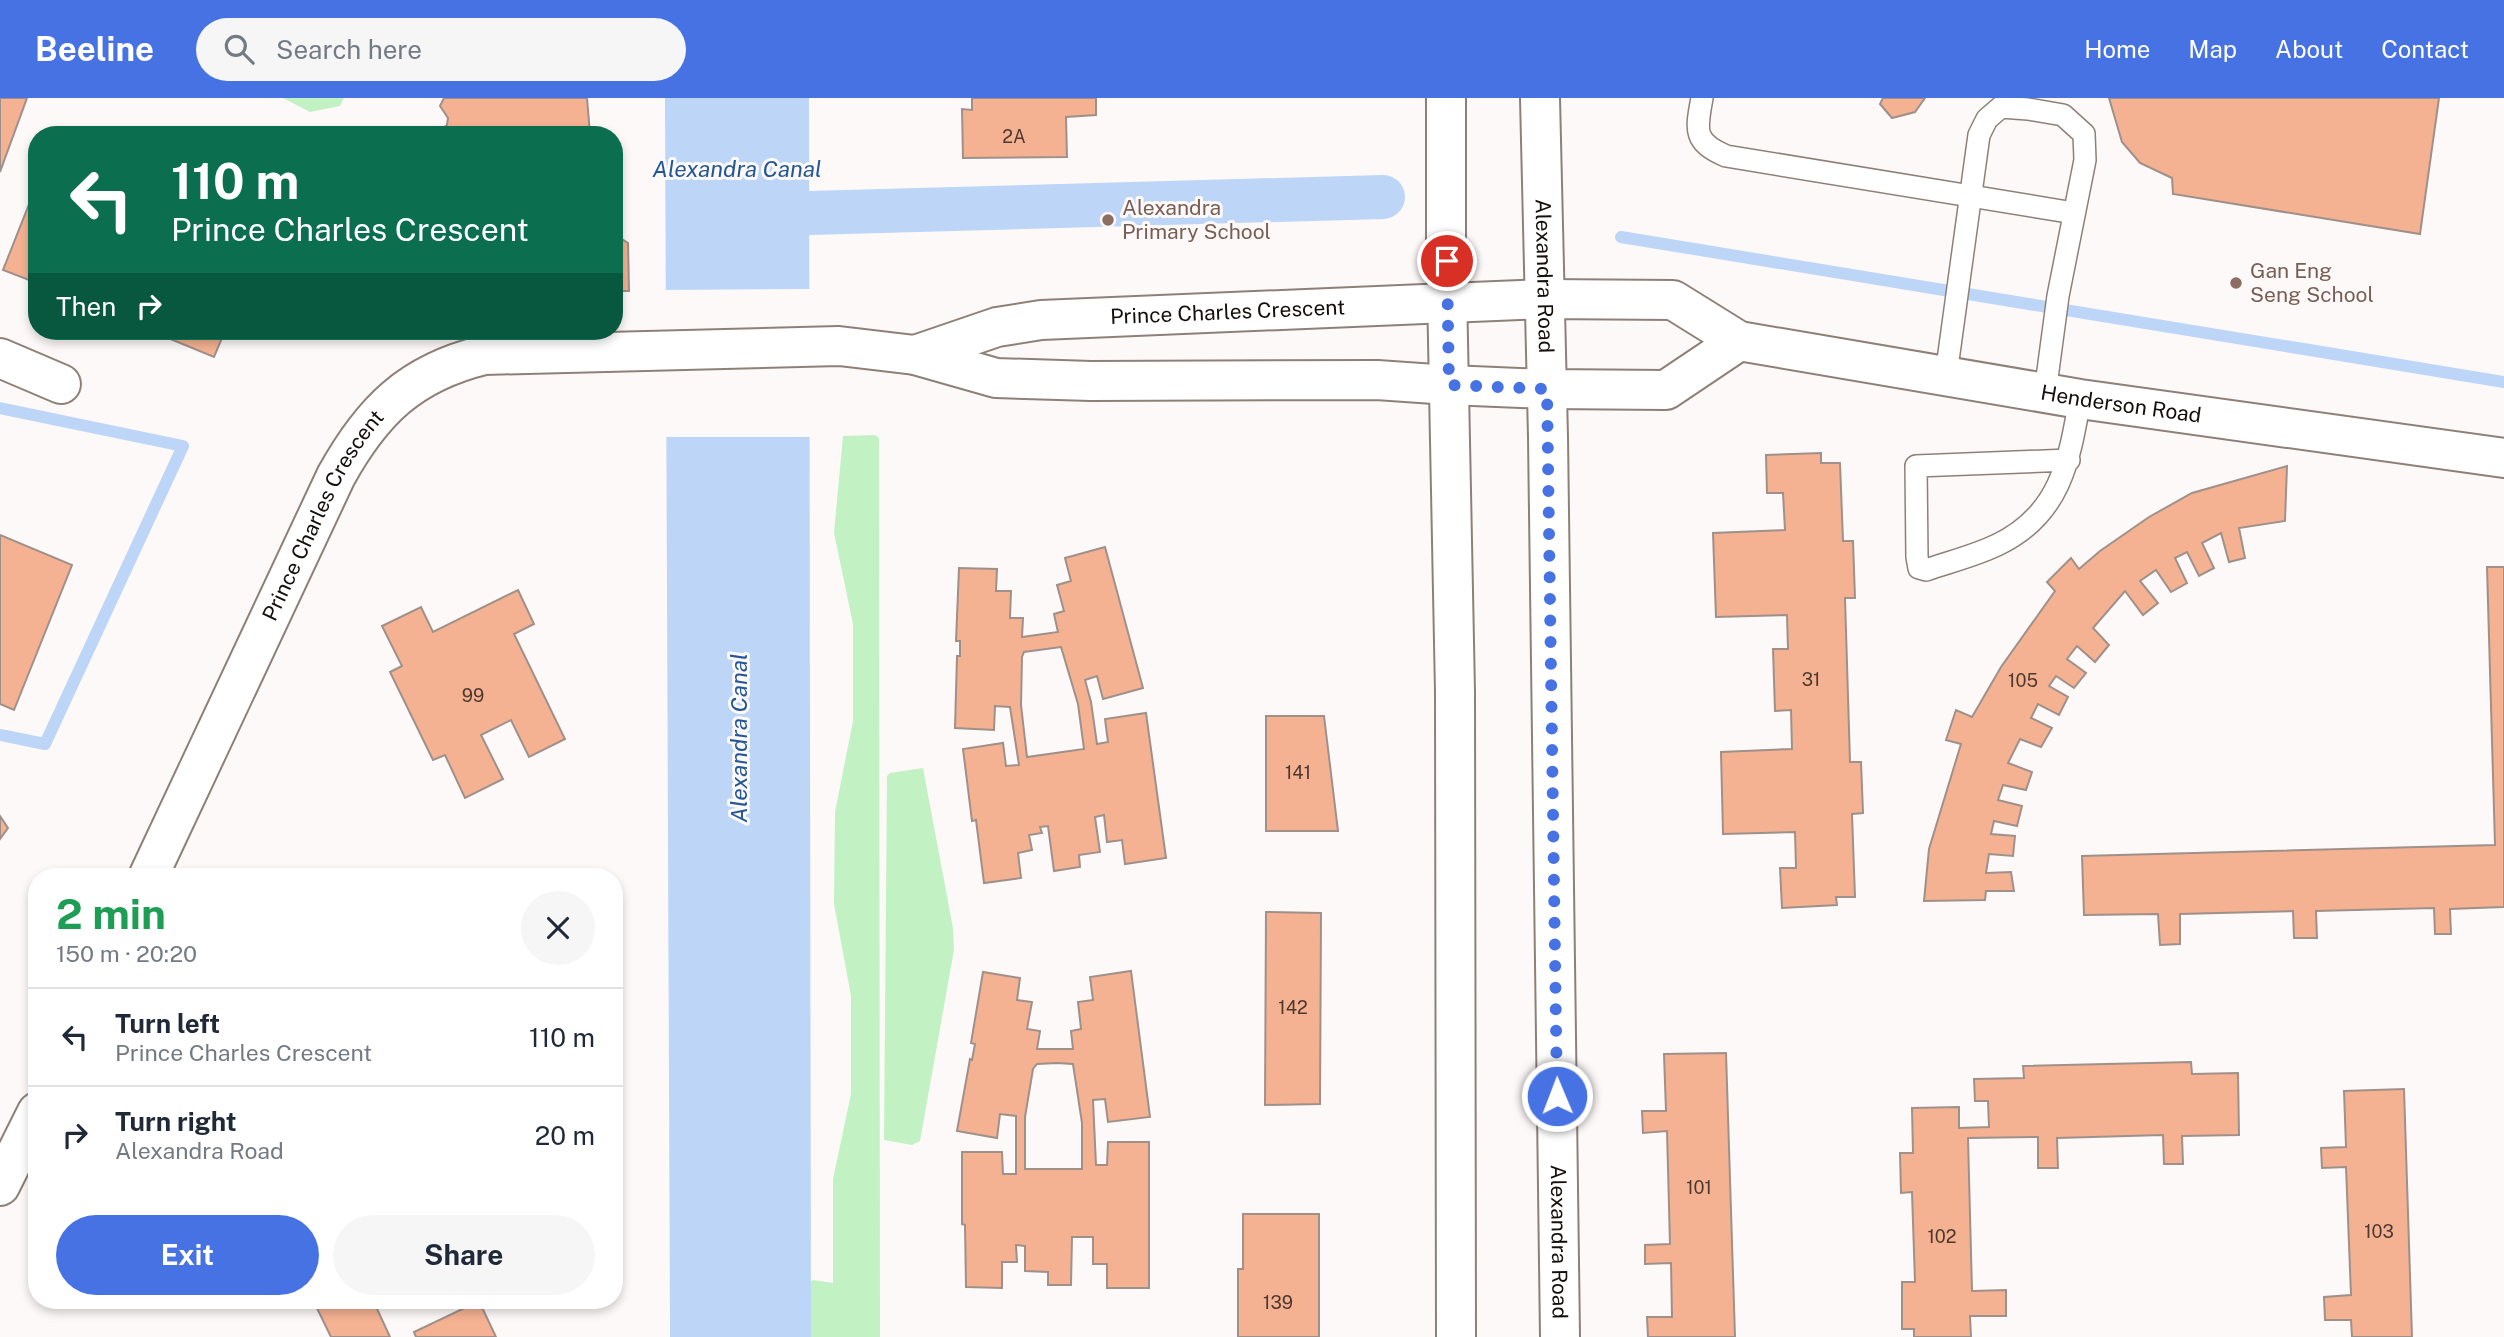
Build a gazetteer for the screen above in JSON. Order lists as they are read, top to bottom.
{
  "streets": {
    "main road": ["Alexandra Road", "Prince Charles Crescent", "Henderson Road"]
  },
  "crossings": [
    ["Alexandra Road", "Prince Charles Crescent"],
    ["Alexandra Road", "Henderson Road"],
    ["Prince Charles Crescent", "Henderson Road"]
  ],
  "water": ["Alexandra Canal"],
  "places": ["Alexandra Primary School", "Gan Eng Seng School"],
  "house_numbers": [
    "2A",
    "31",
    "105",
    "99",
    "141",
    "142",
    "101",
    "103",
    "102",
    "139"
  ],
  "page": {
    "header": "Beeline",
    "search": "Search here",
    "nav": [
      "Home",
      "Map",
      "About",
      "Contact"
    ],
    "turn": ["110 m", "Prince Charles Crescent"],
    "then": "Then",
    "heading": ["2 min", "150 m · 20:20"],
    "list": [
      {
        "name": "Turn left",
        "note": "Prince Charles Crescent",
        "value": "110 m"
      },
      {
        "name": "Turn right",
        "note": "Alexandra Road",
        "value": "20 m"
      }
    ],
    "buttons": ["Exit", "Share"]
  }
}
